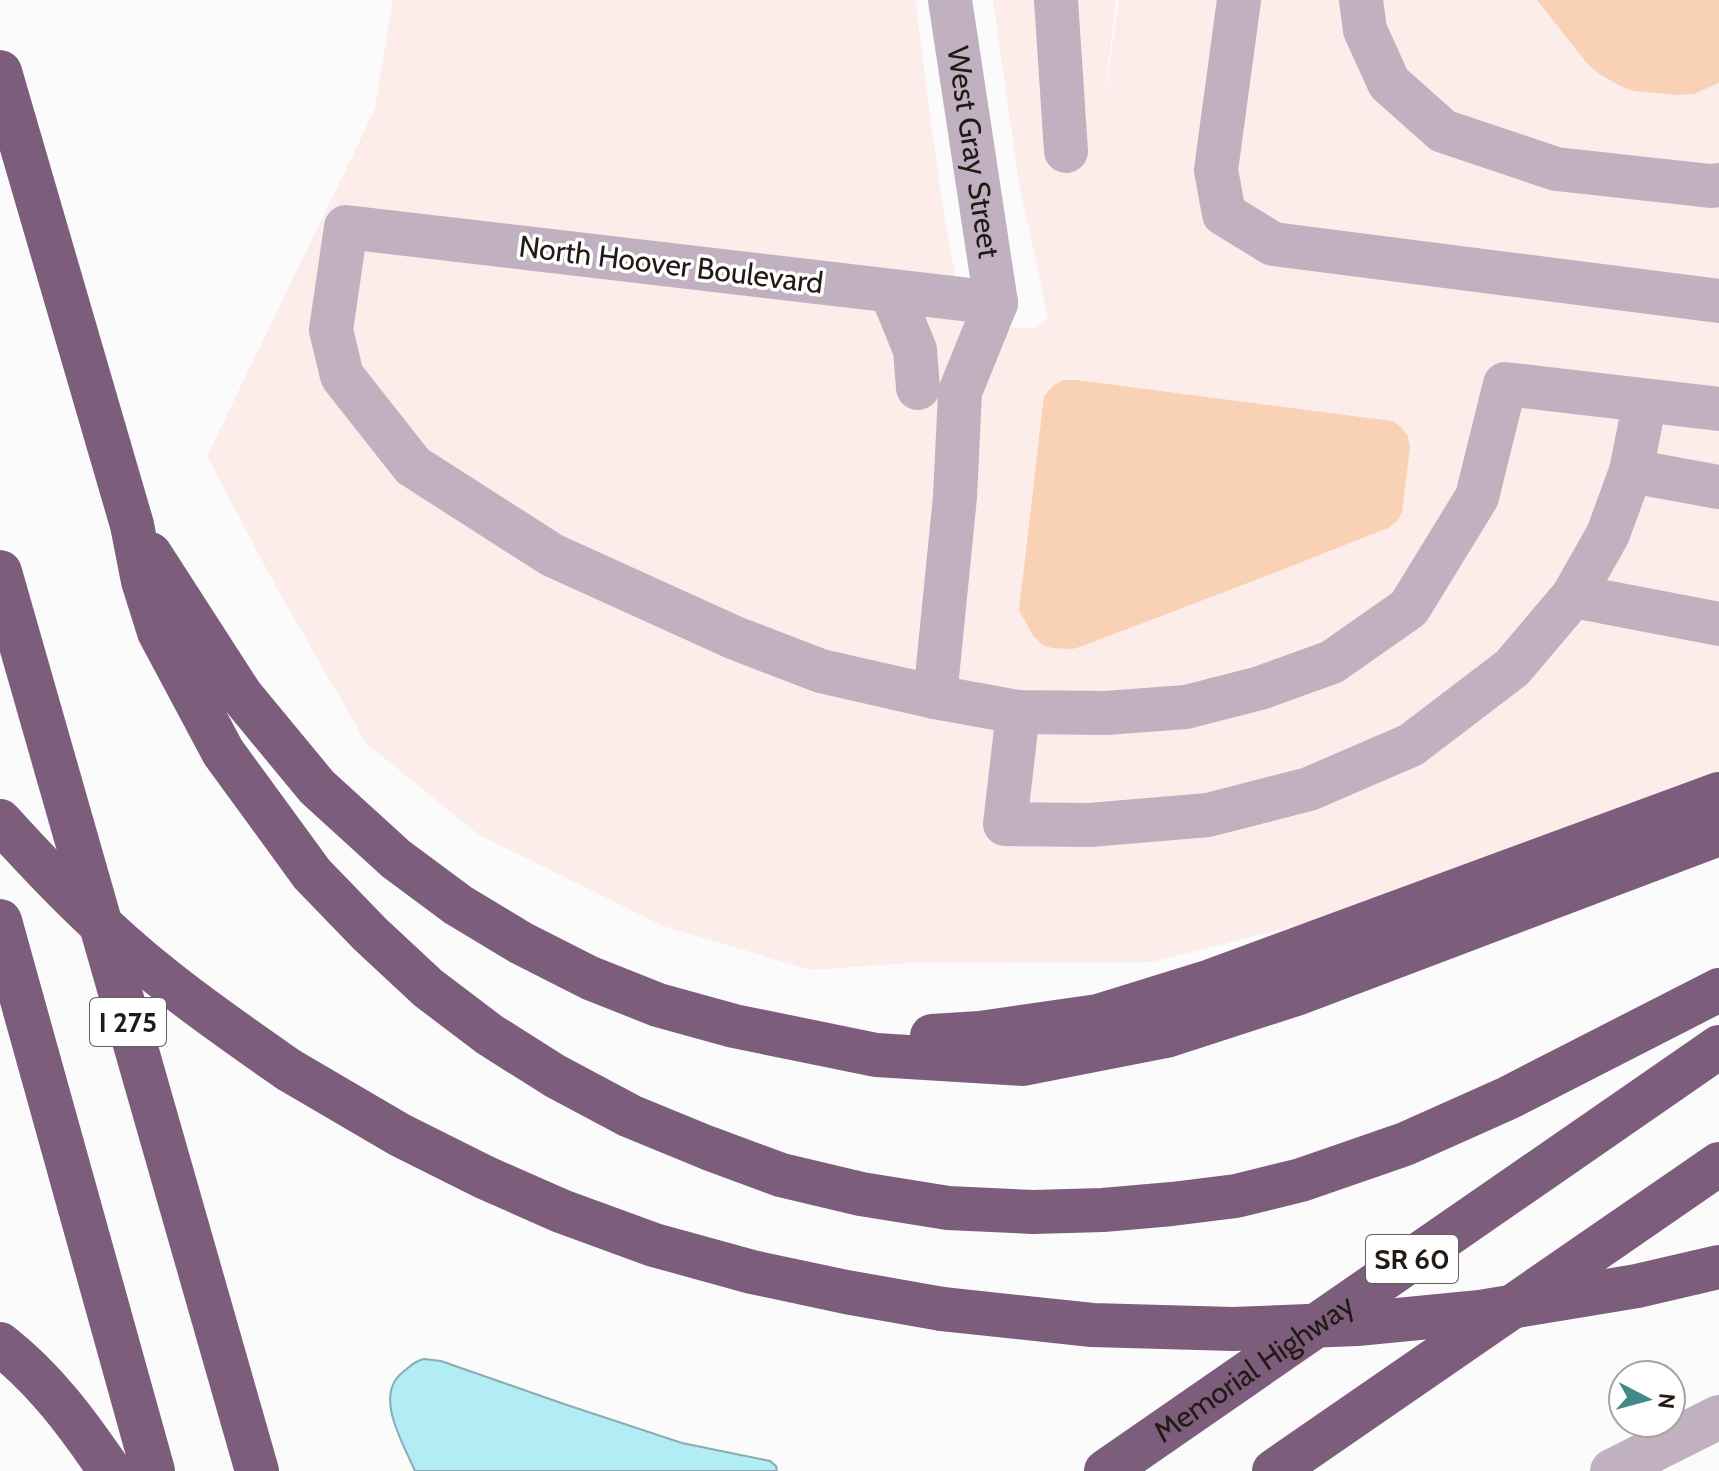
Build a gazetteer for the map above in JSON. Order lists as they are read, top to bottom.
{
  "streets": {
    "highway": ["I 275", "SR 60", "Memorial Highway"],
    "street": ["West Gray Street", "North Hoover Boulevard"]
  },
  "crossings": [
    ["West Gray Street", "North Hoover Boulevard"]
  ],
  "north": "right"
}
